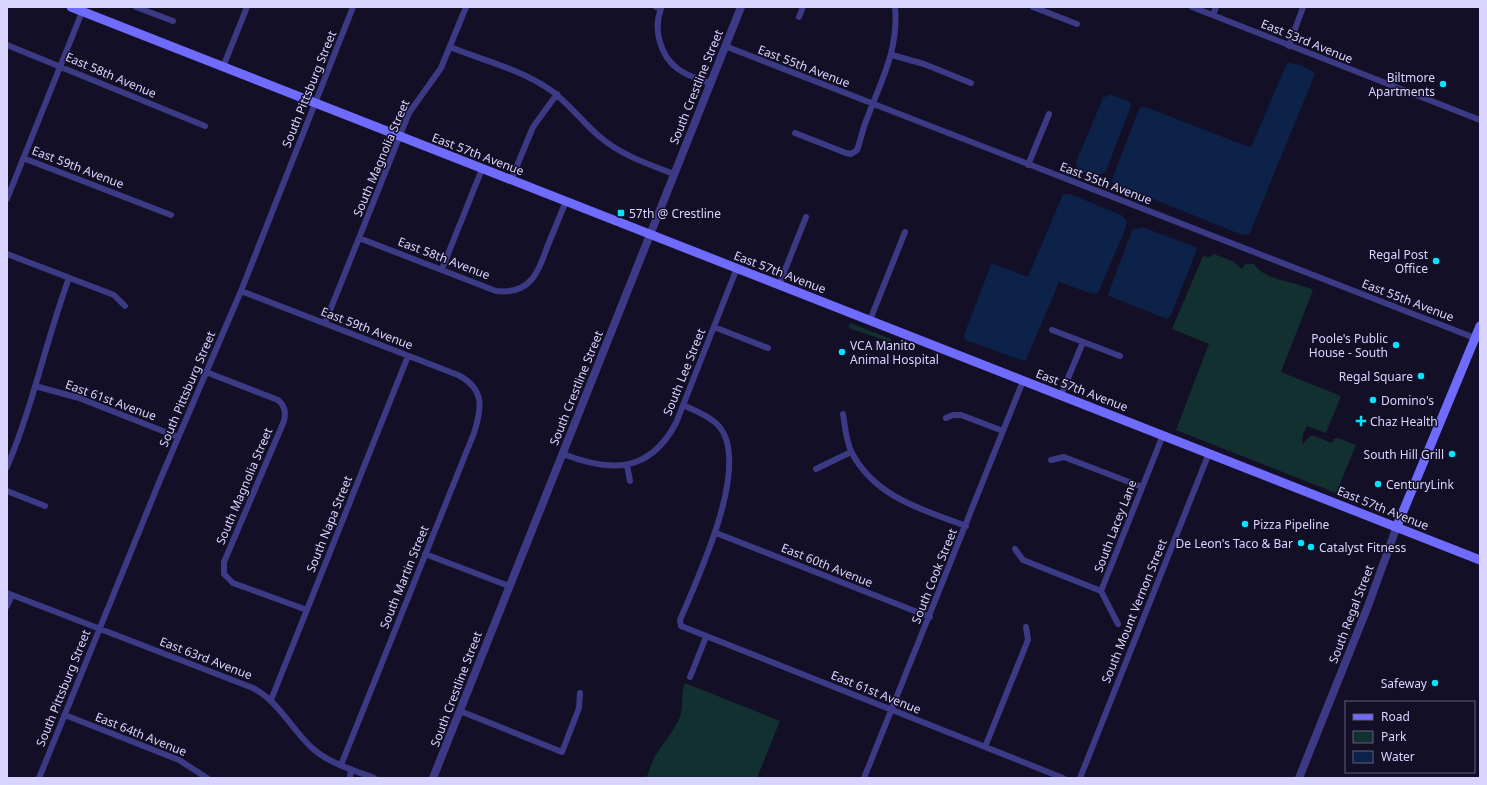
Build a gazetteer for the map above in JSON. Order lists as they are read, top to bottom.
{
  "streets": {
    "main road": ["East 57th Avenue", "South Regal Street"],
    "street": [
      "East 53rd Avenue",
      "East 55th Avenue",
      "East 58th Avenue",
      "South Crestline Street",
      "South Pittsburg Street",
      "South Magnolia Street",
      "East 59th Avenue",
      "South Lee Street",
      "East 61st Avenue",
      "South Napa Street",
      "South Lacey Lane",
      "East 60th Avenue",
      "South Cook Street",
      "South Martin Street",
      "South Mount Vernon Street",
      "East 63rd Avenue",
      "East 64th Avenue"
    ]
  },
  "crossings": [
    ["East 55th Avenue", "South Crestline Street"],
    ["East 55th Avenue", "South Regal Street"],
    ["East 58th Avenue", "East 57th Avenue"],
    ["East 58th Avenue", "South Magnolia Street"],
    ["South Crestline Street", "East 57th Avenue"],
    ["South Crestline Street", "South Lee Street"],
    ["South Pittsburg Street", "East 57th Avenue"],
    ["South Pittsburg Street", "South Magnolia Street"],
    ["South Pittsburg Street", "East 59th Avenue"],
    ["South Pittsburg Street", "East 61st Avenue"],
    ["South Pittsburg Street", "East 63rd Avenue"],
    ["South Pittsburg Street", "East 64th Avenue"],
    ["East 57th Avenue", "South Magnolia Street"],
    ["East 57th Avenue", "South Lee Street"],
    ["East 57th Avenue", "South Lacey Lane"],
    ["East 57th Avenue", "South Cook Street"],
    ["East 57th Avenue", "South Mount Vernon Street"],
    ["East 57th Avenue", "South Regal Street"],
    ["South Magnolia Street", "East 59th Avenue"],
    ["South Magnolia Street", "South Napa Street"],
    ["East 59th Avenue", "South Napa Street"],
    ["East 59th Avenue", "South Martin Street"],
    ["East 61st Avenue", "East 60th Avenue"],
    ["East 61st Avenue", "South Cook Street"],
    ["South Napa Street", "East 63rd Avenue"],
    ["East 60th Avenue", "South Cook Street"],
    ["South Martin Street", "East 63rd Avenue"]
  ],
  "places": {
    "other": [
      "Biltmore Apartments",
      "Regal Post Office",
      "Poole's Public House - South",
      "VCA Manito Animal Hospital",
      "Regal Square",
      "Domino's",
      "South Hill Grill",
      "CenturyLink",
      "Pizza Pipeline",
      "De Leon's Taco & Bar",
      "Catalyst Fitness",
      "Safeway"
    ],
    "transit": ["57th @ Crestline"],
    "health": ["Chaz Health"]
  },
  "legend": ["Road", "Park", "Water"]
}
